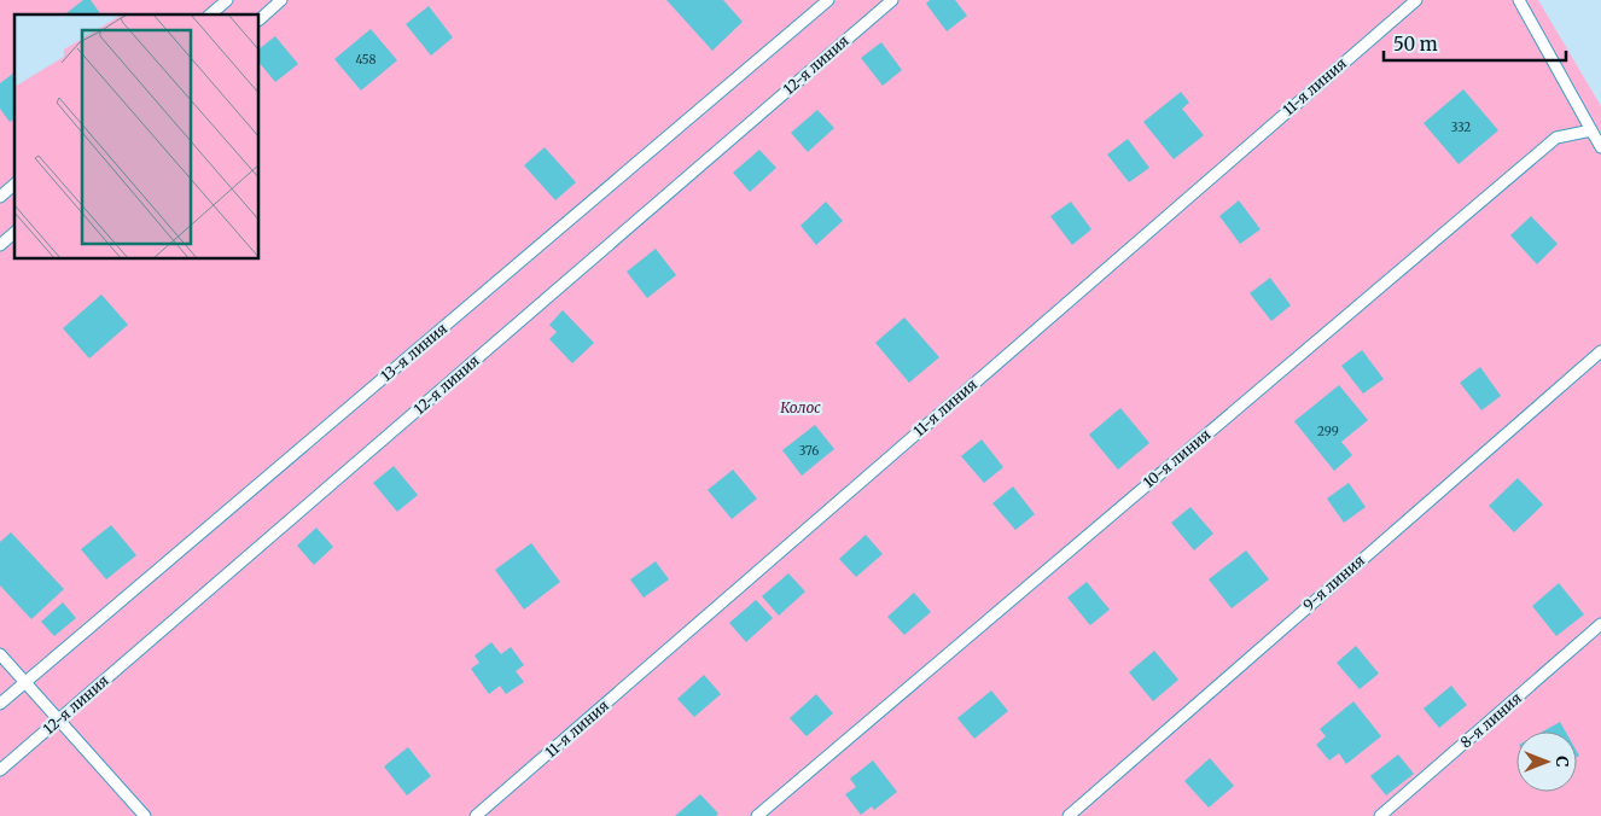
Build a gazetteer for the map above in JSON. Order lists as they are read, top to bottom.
{
  "streets": {
    "lane": [
      "12-я линия",
      "11-я линия",
      "13-я линия",
      "10-я линия",
      "9-я линия",
      "8-я линия"
    ]
  },
  "parks": ["Колос"],
  "house_numbers": [
    "458",
    "332",
    "299",
    "376"
  ],
  "scale_bar": "50 m",
  "north": "right"
}
